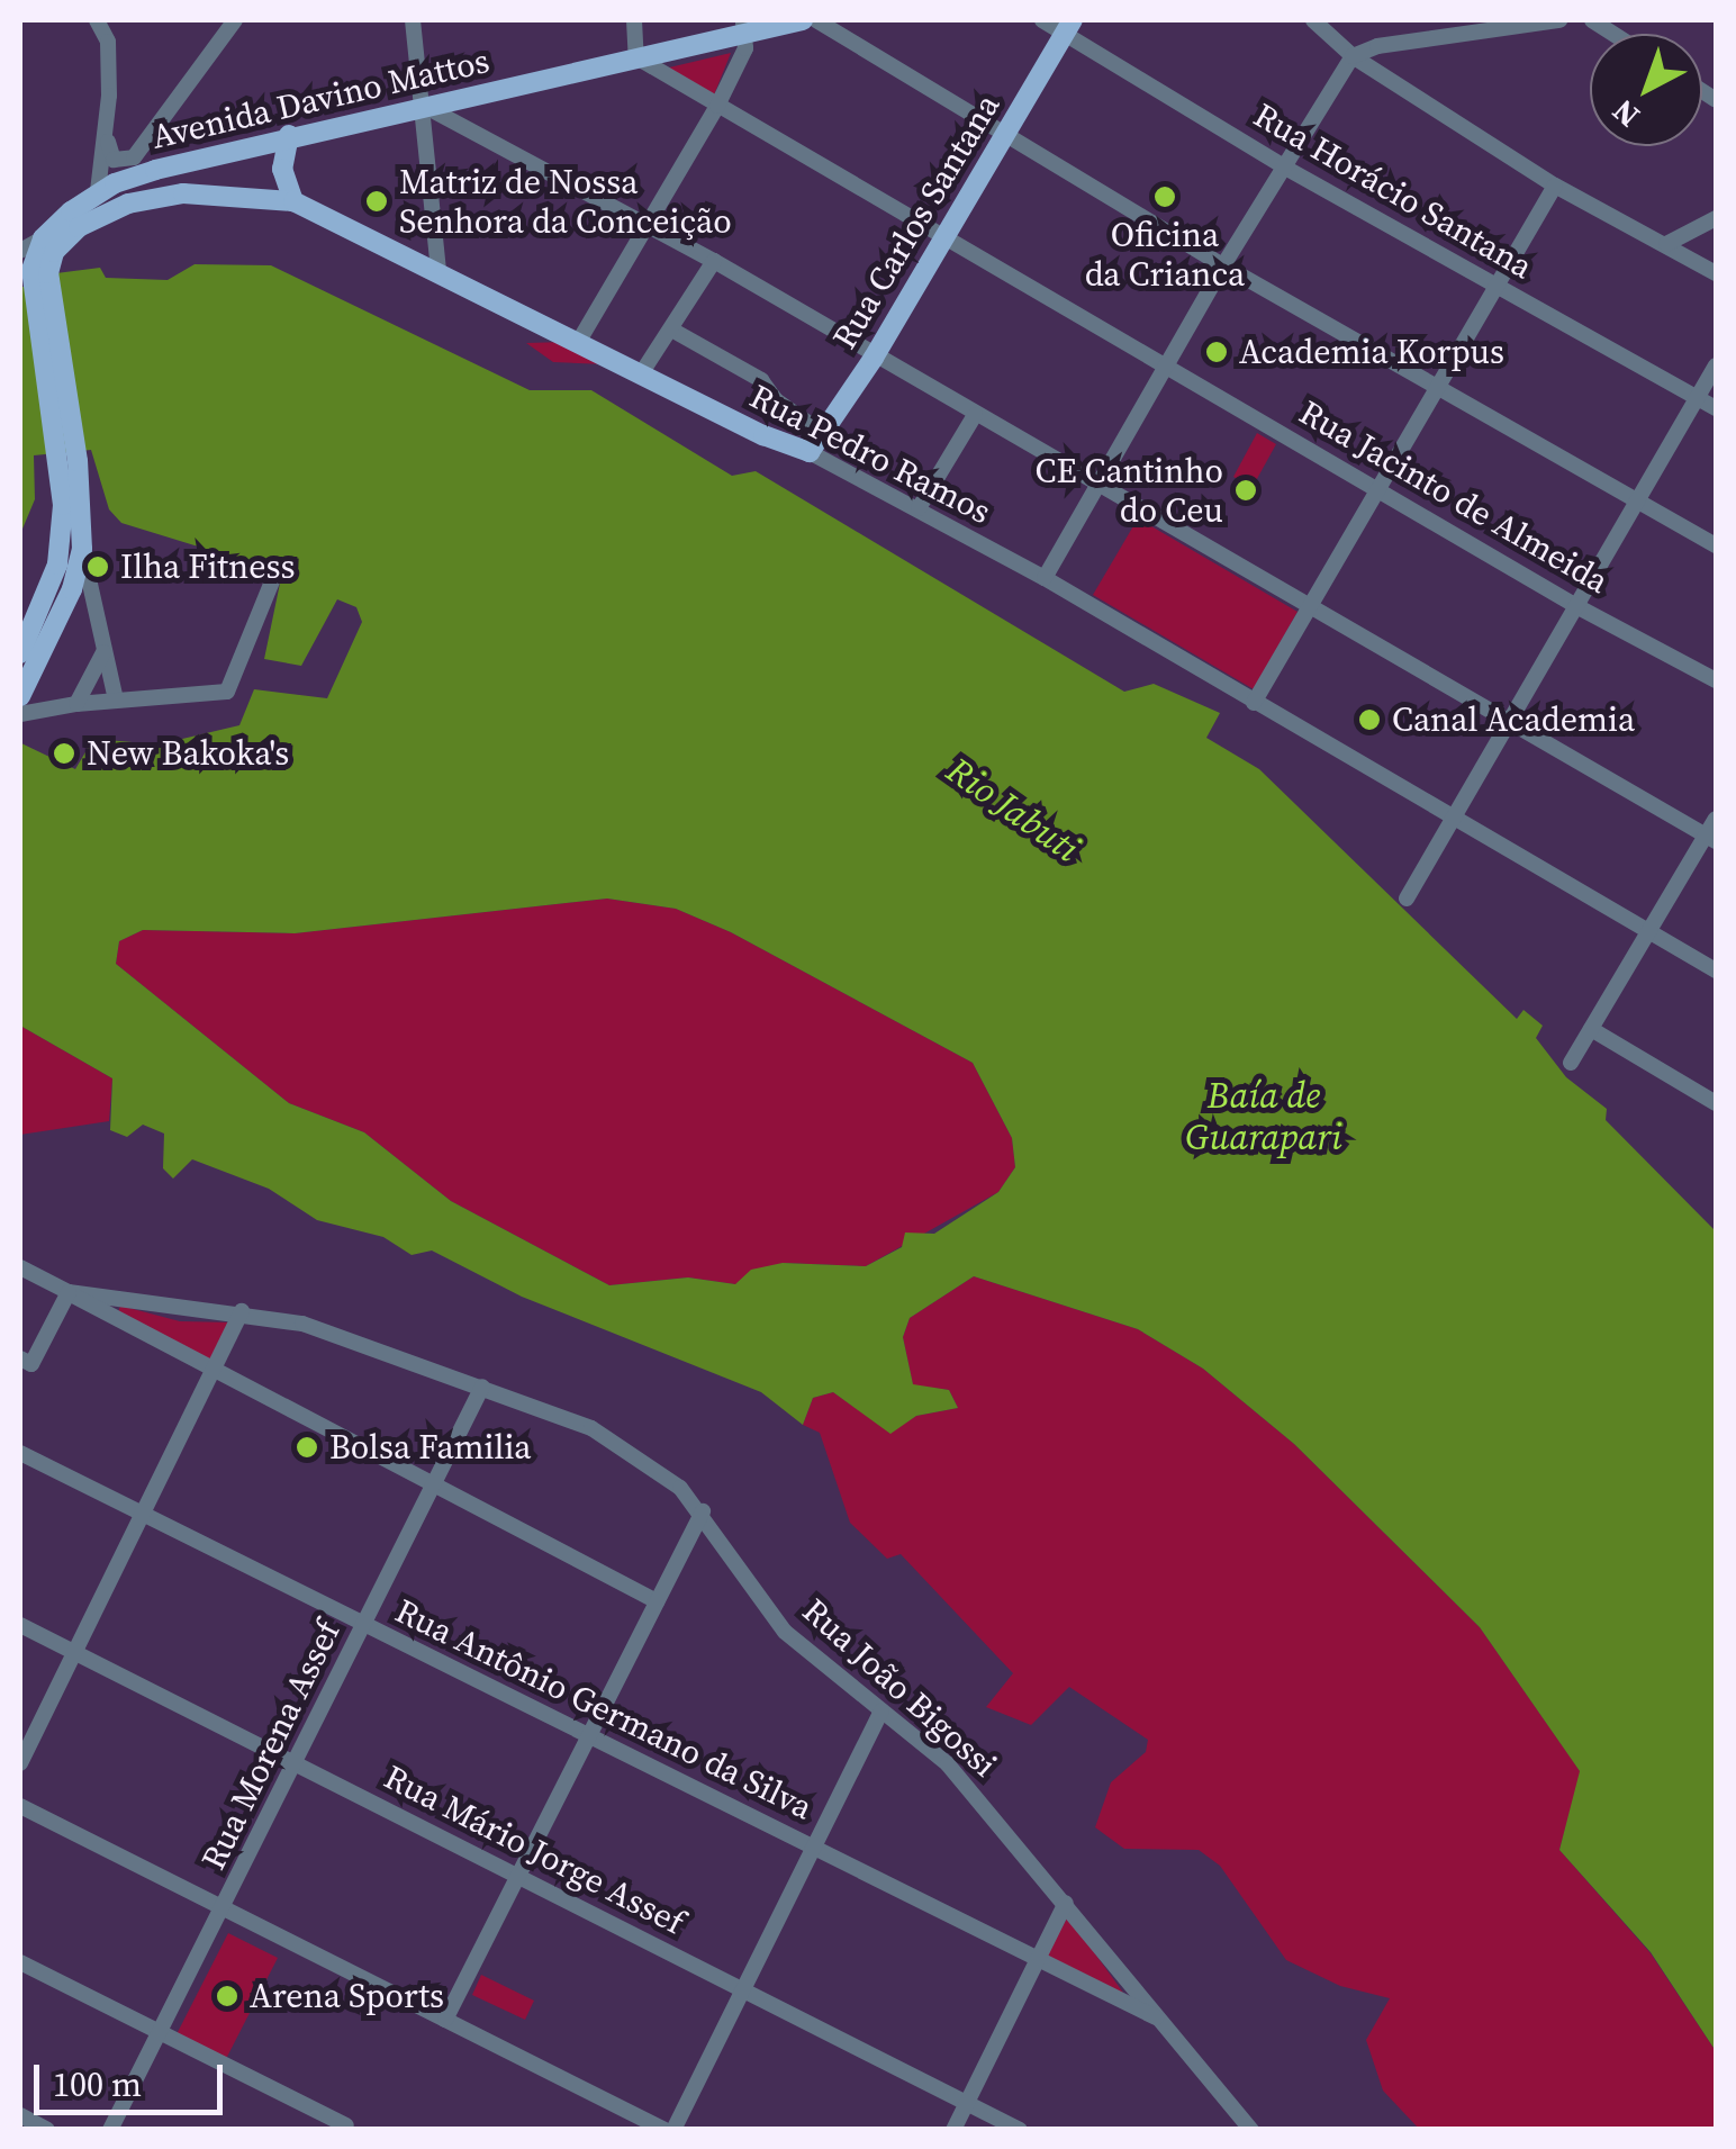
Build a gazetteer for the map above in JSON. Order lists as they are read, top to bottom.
{
  "streets": {
    "main road": ["Avenida Davino Mattos", "Rua Carlos Santana", "Rua Pedro Ramos"],
    "street": [
      "Rua Horácio Santana",
      "Rua Jacinto de Almeida",
      "Rua João Bigossi",
      "Rua Antônio Germano da Silva",
      "Rua Morena Assef",
      "Rua Mário Jorge Assef"
    ]
  },
  "crossings": [
    ["Avenida Davino Mattos", "Rua Pedro Ramos"],
    ["Avenida Davino Mattos", "Rua Jacinto de Almeida"],
    ["Rua Horácio Santana", "Rua Carlos Santana"],
    ["Rua Carlos Santana", "Rua Pedro Ramos"],
    ["Rua Carlos Santana", "Rua Jacinto de Almeida"],
    ["Rua João Bigossi", "Rua Antônio Germano da Silva"],
    ["Rua João Bigossi", "Rua Morena Assef"],
    ["Rua Antônio Germano da Silva", "Rua Morena Assef"],
    ["Rua Morena Assef", "Rua Mário Jorge Assef"]
  ],
  "water": ["Rio Jabuti", "Baía de Guarapari"],
  "places": [
    "Oficina da Crianca",
    "Matriz de Nossa Senhora da Conceição",
    "Academia Korpus",
    "CE Cantinho do Ceu",
    "Ilha Fitness",
    "Canal Academia",
    "New Bakoka's",
    "Bolsa Familia",
    "Arena Sports"
  ],
  "scale_bar": "100 m",
  "north": "bottom left"
}
